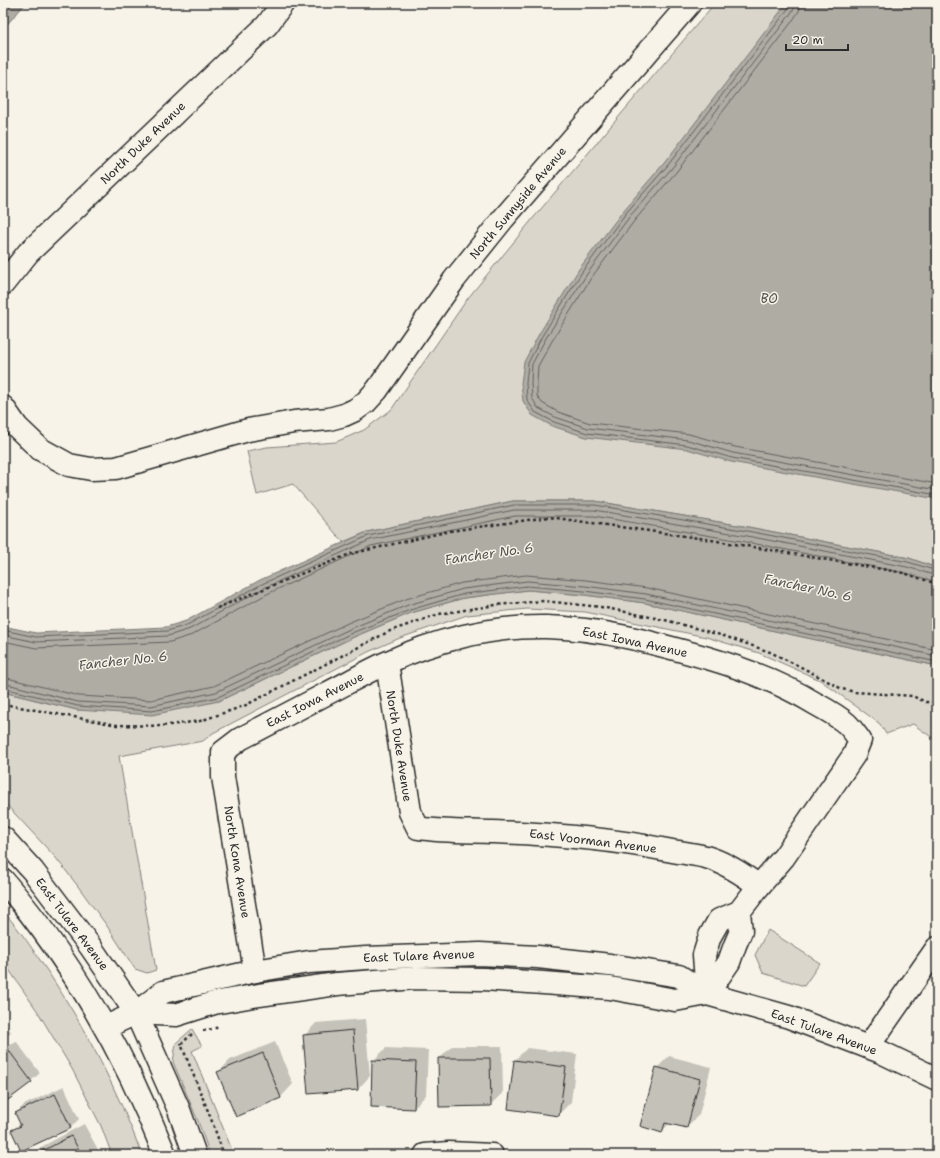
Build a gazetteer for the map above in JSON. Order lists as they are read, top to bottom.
{
  "streets": {
    "street": [
      "North Duke Avenue",
      "North Sunnyside Avenue",
      "East Iowa Avenue",
      "East Voorman Avenue",
      "North Kona Avenue",
      "East Tulare Avenue"
    ]
  },
  "crossings": [
    ["North Duke Avenue", "East Iowa Avenue"],
    ["North Duke Avenue", "East Voorman Avenue"],
    ["East Iowa Avenue", "East Voorman Avenue"],
    ["East Iowa Avenue", "North Kona Avenue"],
    ["North Kona Avenue", "East Tulare Avenue"]
  ],
  "water": ["BO", "Fancher No. 6"],
  "scale_bar": "20 m"
}
